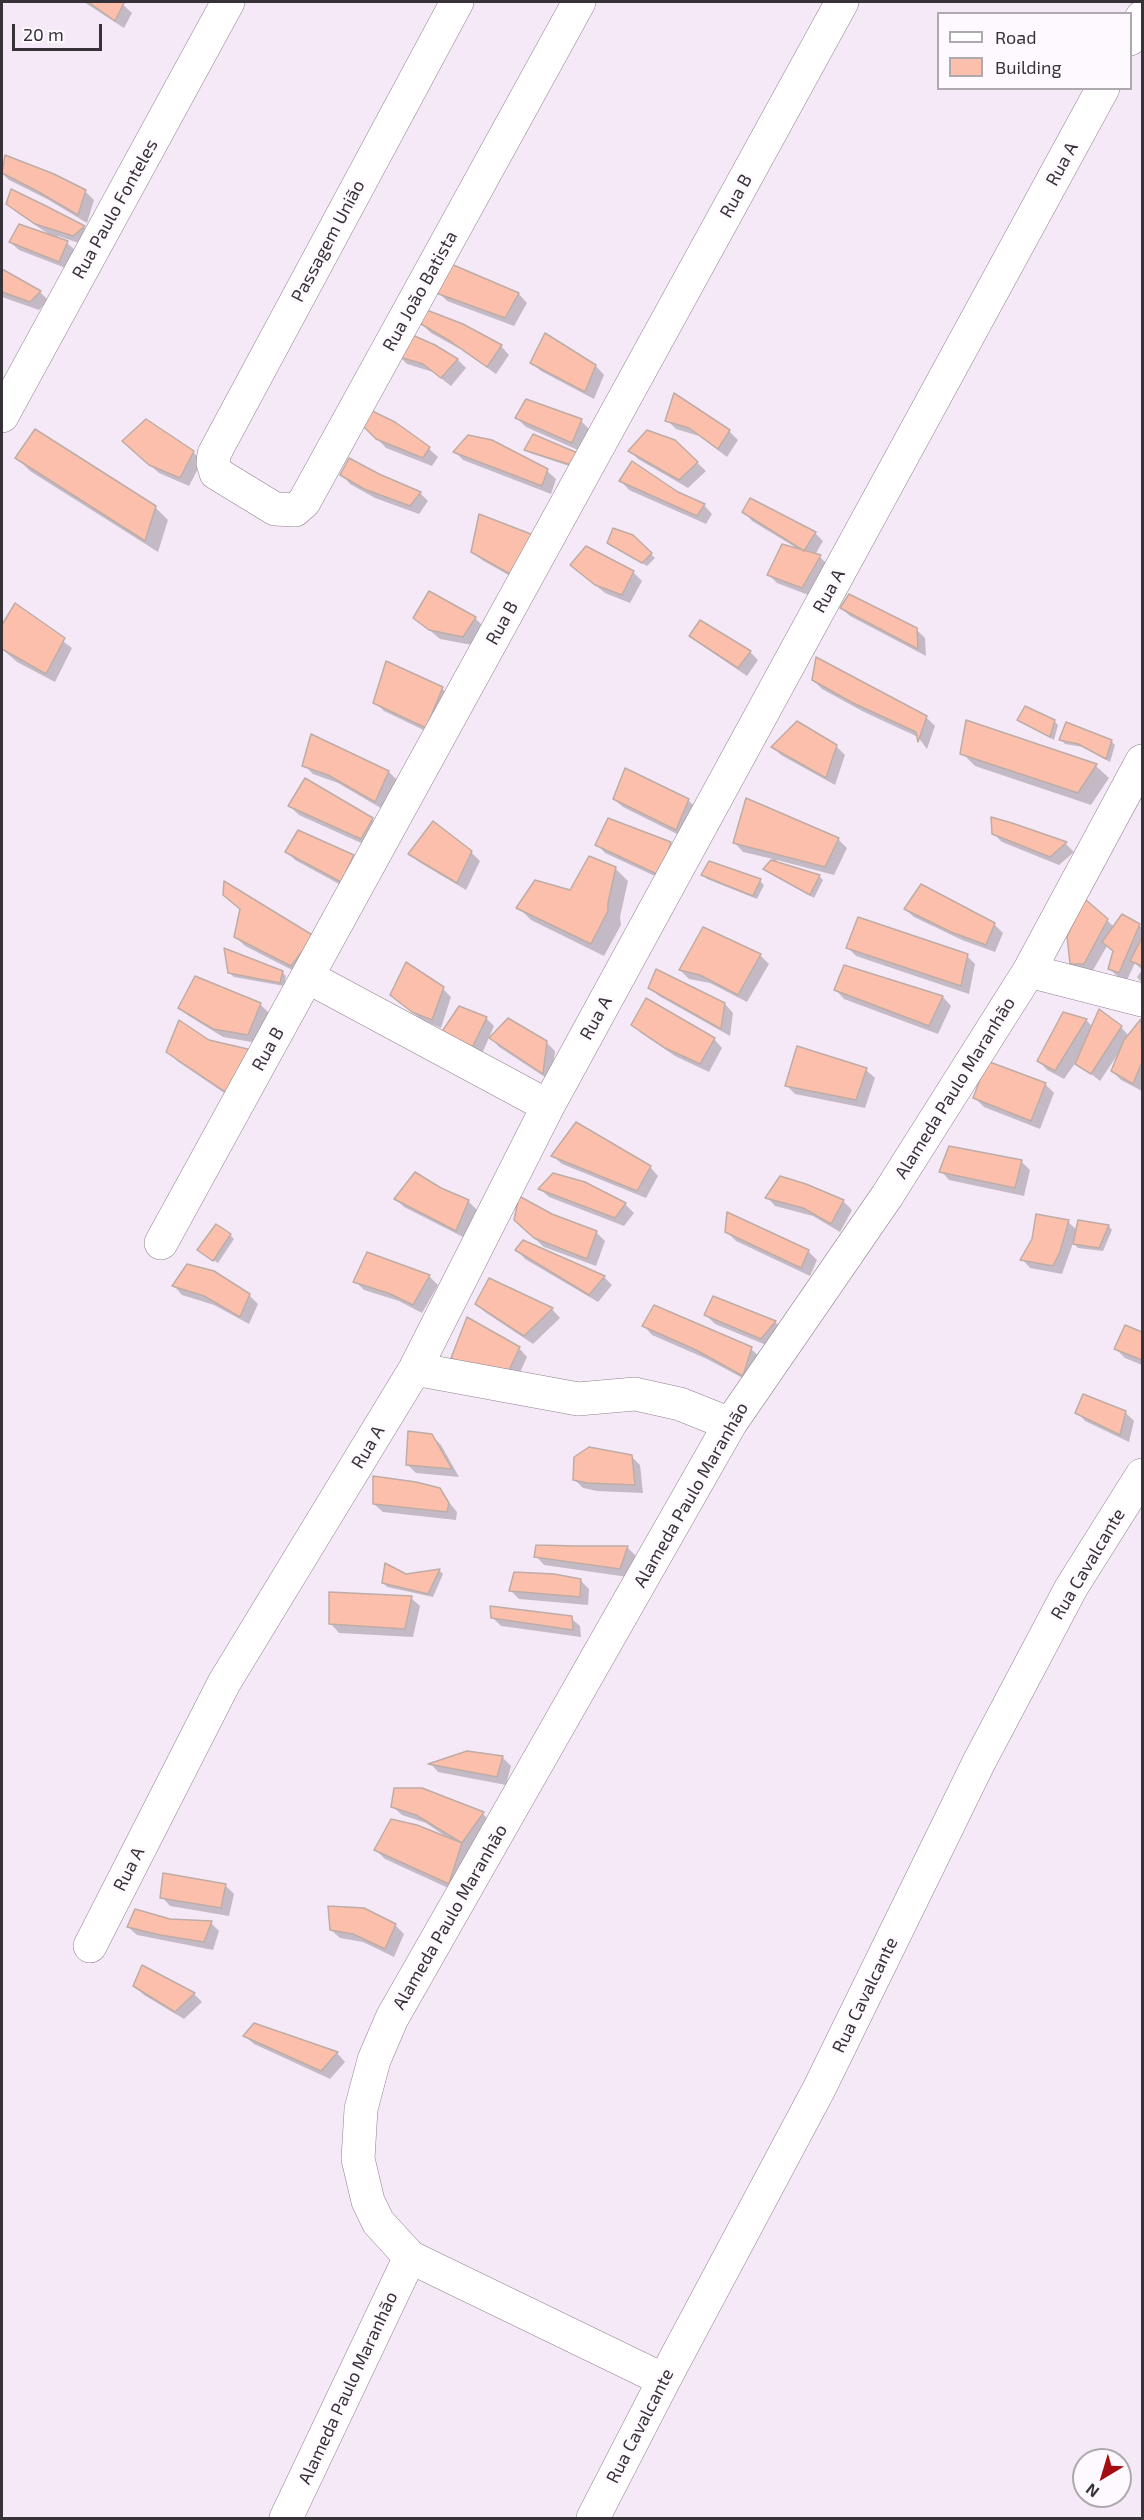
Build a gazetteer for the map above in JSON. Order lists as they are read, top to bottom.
{
  "streets": {
    "street": [
      "Rua A",
      "Rua B",
      "Rua Paulo Fonteles",
      "Passagem União",
      "Rua João Batista",
      "Alameda Paulo Maranhão",
      "Rua Cavalcante"
    ]
  },
  "crossings": [
    ["Passagem União", "Rua João Batista"],
    ["Alameda Paulo Maranhão", "Rua Cavalcante"]
  ],
  "legend": ["Road", "Building"],
  "scale_bar": "20 m",
  "north": "bottom left"
}
